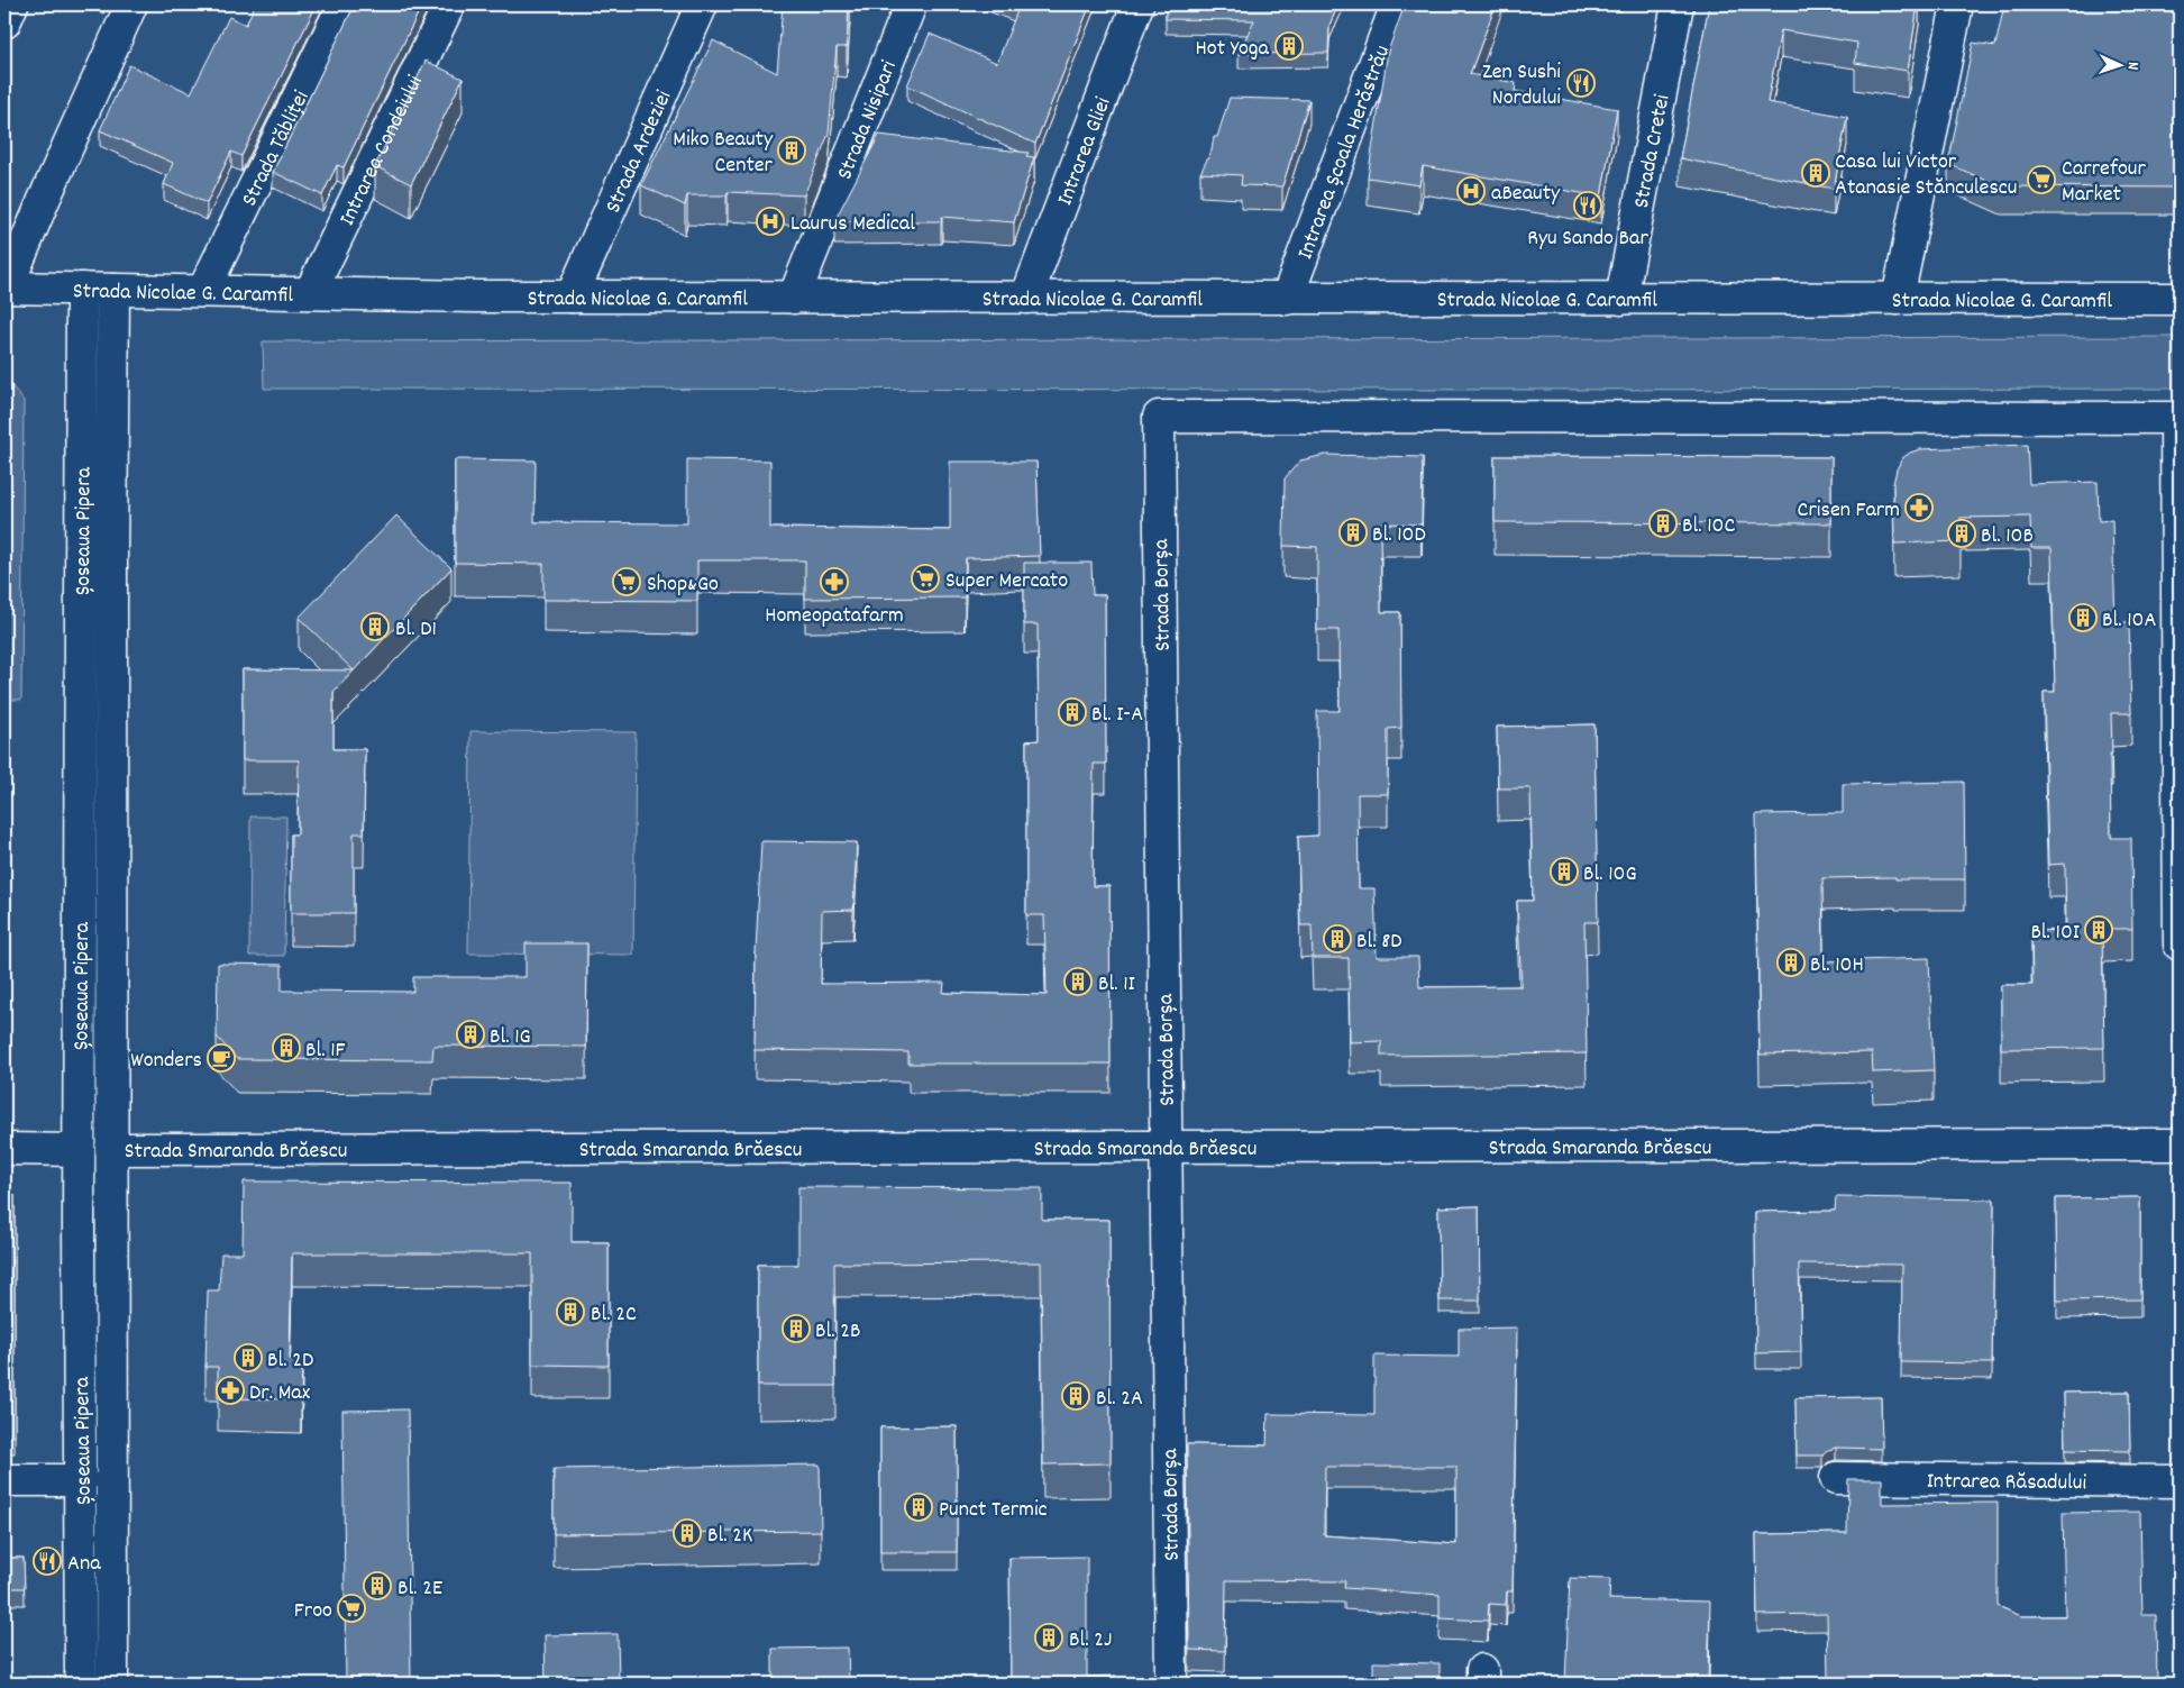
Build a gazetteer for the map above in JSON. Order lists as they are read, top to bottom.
{
  "streets": {
    "street": [
      "Strada Nisipari",
      "Strada Tăbliței",
      "Intrarea Condeiului",
      "Strada Ardeziei",
      "Intrarea Gliei",
      "Intrarea Școala Herăstrău",
      "Strada Cretei",
      "Strada Nicolae G. Caramfil",
      "Șoseaua Pipera",
      "Strada Borșa",
      "Strada Smaranda Brăescu",
      "Intrarea Răsadului"
    ]
  },
  "crossings": [
    ["Strada Nisipari", "Strada Nicolae G. Caramfil"],
    ["Strada Tăbliței", "Strada Nicolae G. Caramfil"],
    ["Intrarea Condeiului", "Strada Nicolae G. Caramfil"],
    ["Strada Ardeziei", "Strada Nicolae G. Caramfil"],
    ["Intrarea Gliei", "Strada Nicolae G. Caramfil"],
    ["Intrarea Școala Herăstrău", "Strada Nicolae G. Caramfil"],
    ["Strada Cretei", "Strada Nicolae G. Caramfil"],
    ["Strada Nicolae G. Caramfil", "Șoseaua Pipera"],
    ["Șoseaua Pipera", "Strada Smaranda Brăescu"],
    ["Strada Borșa", "Strada Smaranda Brăescu"]
  ],
  "places": {
    "building": [
      "Hot Yoga",
      "Miko Beauty Center",
      "Casa lui Victor Atanasie Stănculescu",
      "Bl. 10C",
      "Bl. 10D",
      "Bl. 10B",
      "Bl. 10A",
      "Bl. D1",
      "Bl. I-A",
      "Bl. 10G",
      "Bl. 10I",
      "Bl. 8D",
      "Bl. 10H",
      "Bl. 1I",
      "Bl. 1G",
      "Bl. 1F",
      "Bl. 2C",
      "Bl. 2B",
      "Bl. 2D",
      "Bl. 2A",
      "Punct Termic",
      "Bl. 2K",
      "Bl. 2E",
      "Bl. 2J"
    ],
    "restaurant": ["Zen Sushi Nordului", "Ryu Sando Bar", "Ana"],
    "supermarket": [
      "Carrefour Market",
      "Super Mercato",
      "Shop&Go",
      "Froo"
    ],
    "hospital": ["aBeauty", "Laurus Medical"],
    "pharmacy": ["Crisen Farm", "Homeopatafarm", "Dr. Max"],
    "cafe": ["Wonders"]
  },
  "north": "right"
}
